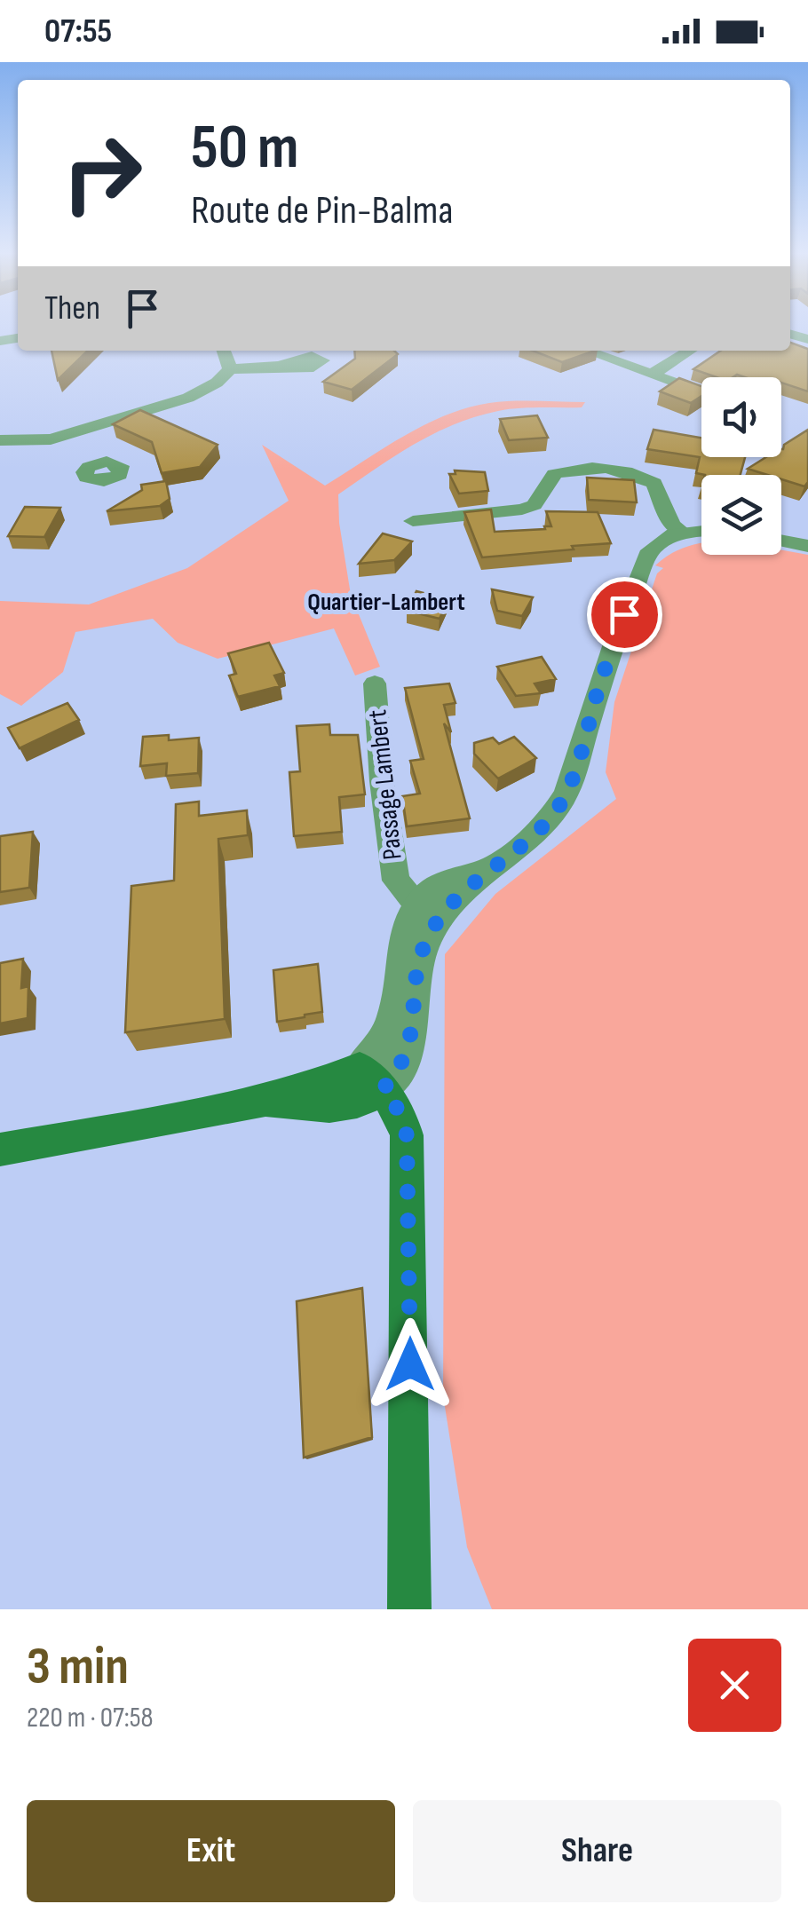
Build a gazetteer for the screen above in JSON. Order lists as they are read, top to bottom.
{
  "streets": {
    "street": ["Passage Lambert"]
  },
  "districts": ["Quartier-Lambert"],
  "page": {
    "status": "07:55",
    "turn": ["50 m", "Route de Pin-Balma"],
    "then": "Then",
    "heading": ["3 min", "220 m · 07:58"],
    "buttons": ["Exit", "Share"]
  }
}
